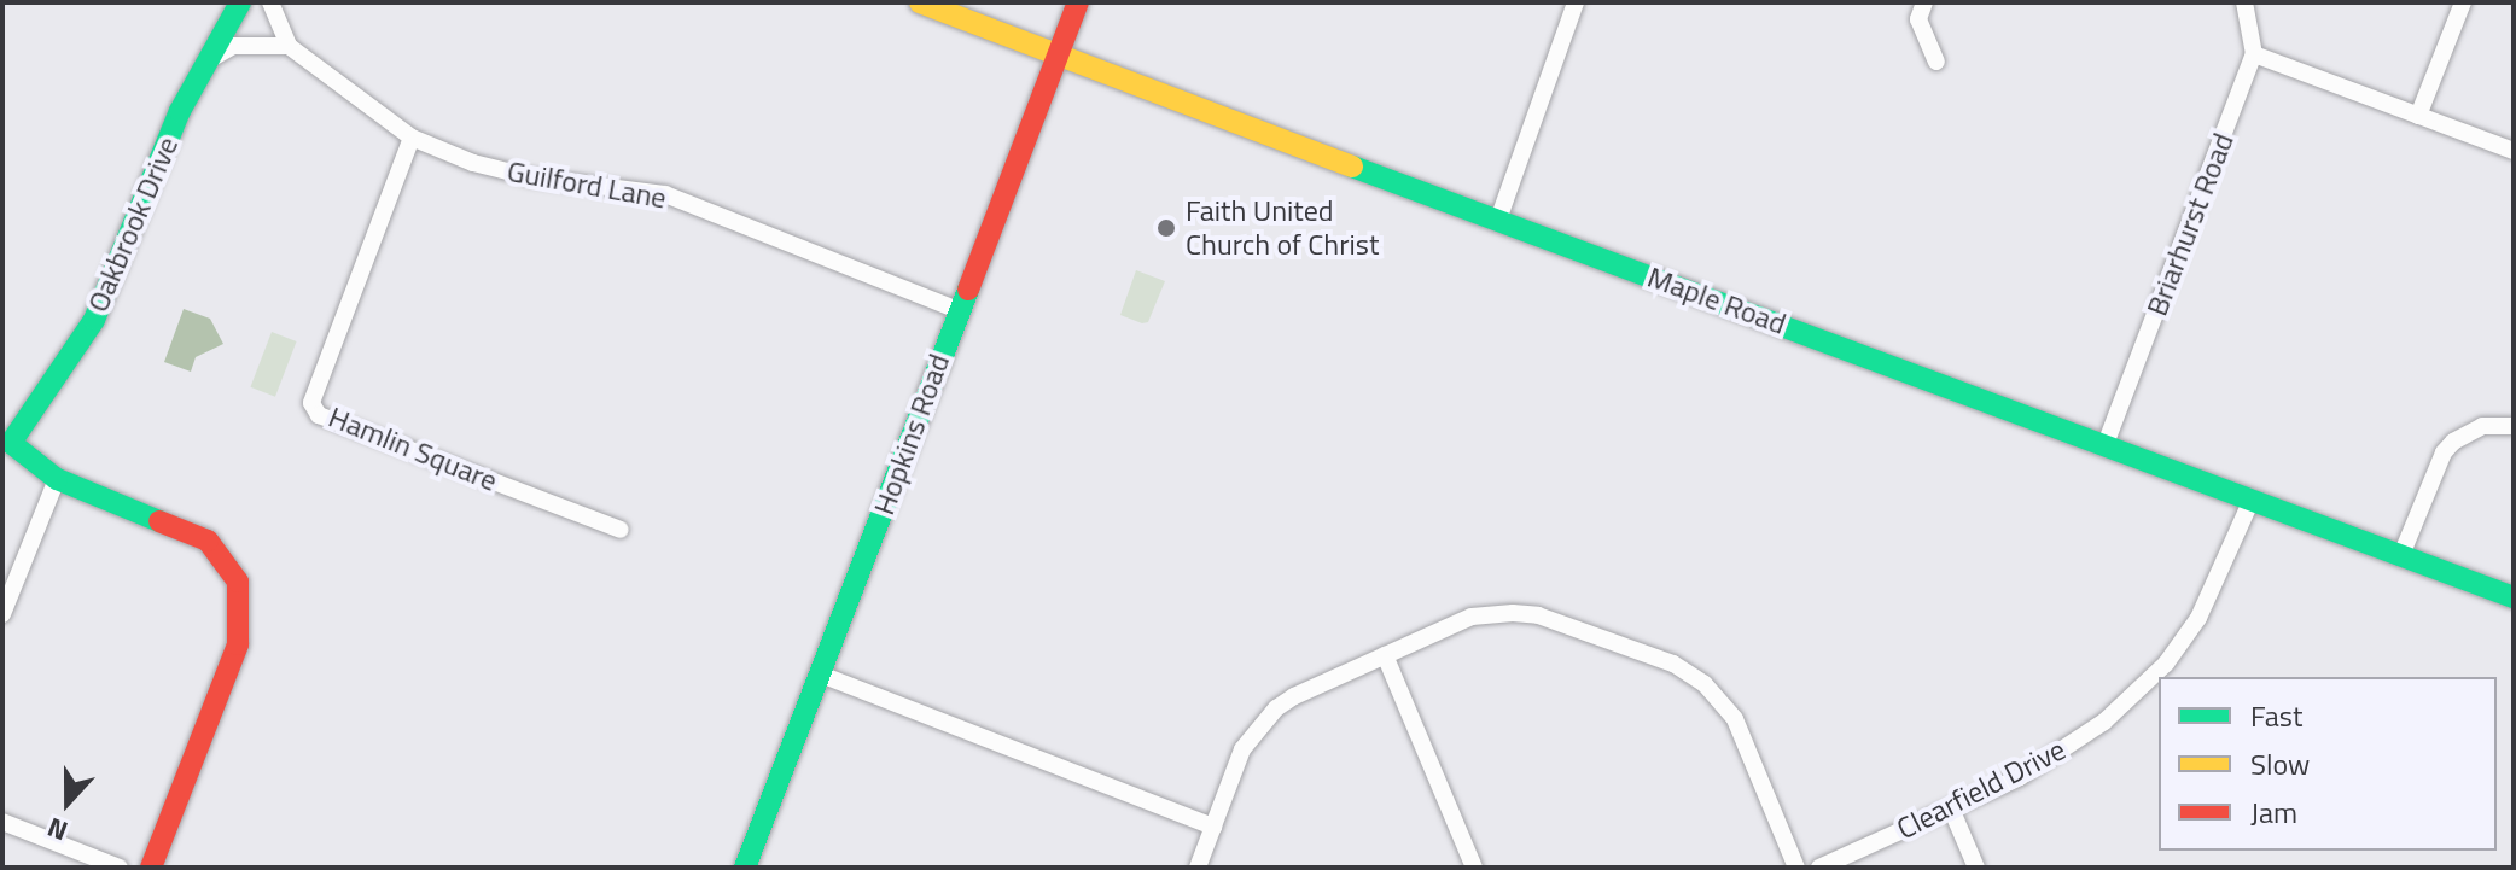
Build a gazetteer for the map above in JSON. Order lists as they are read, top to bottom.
{
  "streets": {
    "street": [
      "Guilford Lane",
      "Oakbrook Drive",
      "Briarhurst Road",
      "Maple Road",
      "Hopkins Road",
      "Hamlin Square",
      "Clearfield Drive"
    ]
  },
  "crossings": [
    ["Guilford Lane", "Hopkins Road"],
    ["Guilford Lane", "Hamlin Square"],
    ["Briarhurst Road", "Maple Road"],
    ["Maple Road", "Hopkins Road"],
    ["Maple Road", "Clearfield Drive"]
  ],
  "places": ["Faith United Church of Christ"],
  "legend": ["Fast", "Slow", "Jam"],
  "north": "bottom"
}
